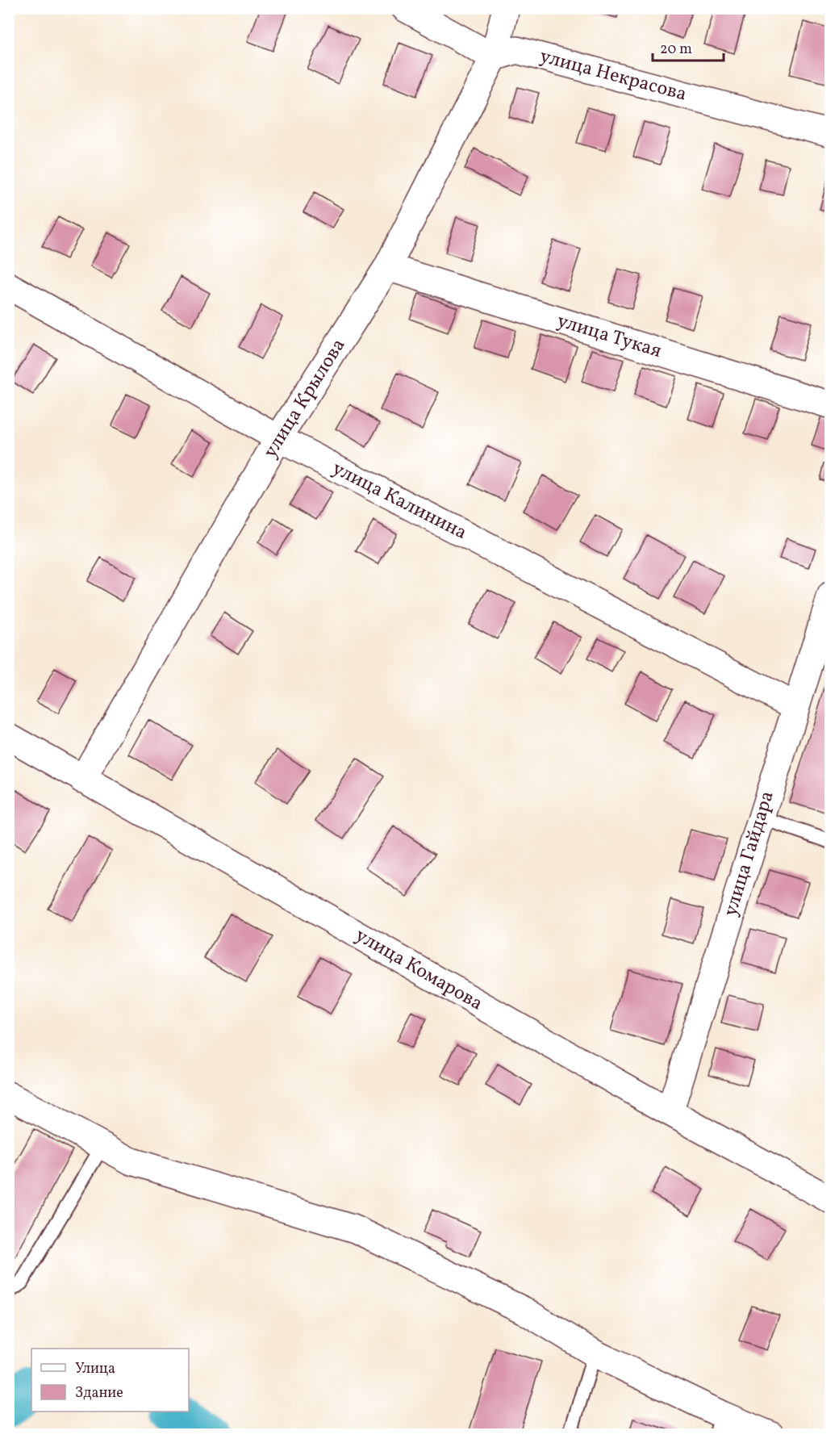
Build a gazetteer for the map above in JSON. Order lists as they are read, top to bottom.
{
  "streets": {
    "street": [
      "улица Некрасова",
      "улица Тукая",
      "улица Крылова",
      "улица Калинина",
      "улица Гайдара",
      "улица Комарова"
    ]
  },
  "crossings": [
    ["улица Некрасова", "улица Крылова"],
    ["улица Тукая", "улица Крылова"],
    ["улица Крылова", "улица Калинина"],
    ["улица Крылова", "улица Комарова"],
    ["улица Калинина", "улица Гайдара"],
    ["улица Гайдара", "улица Комарова"]
  ],
  "legend": ["Улица", "Здание"],
  "scale_bar": "20 m"
}
